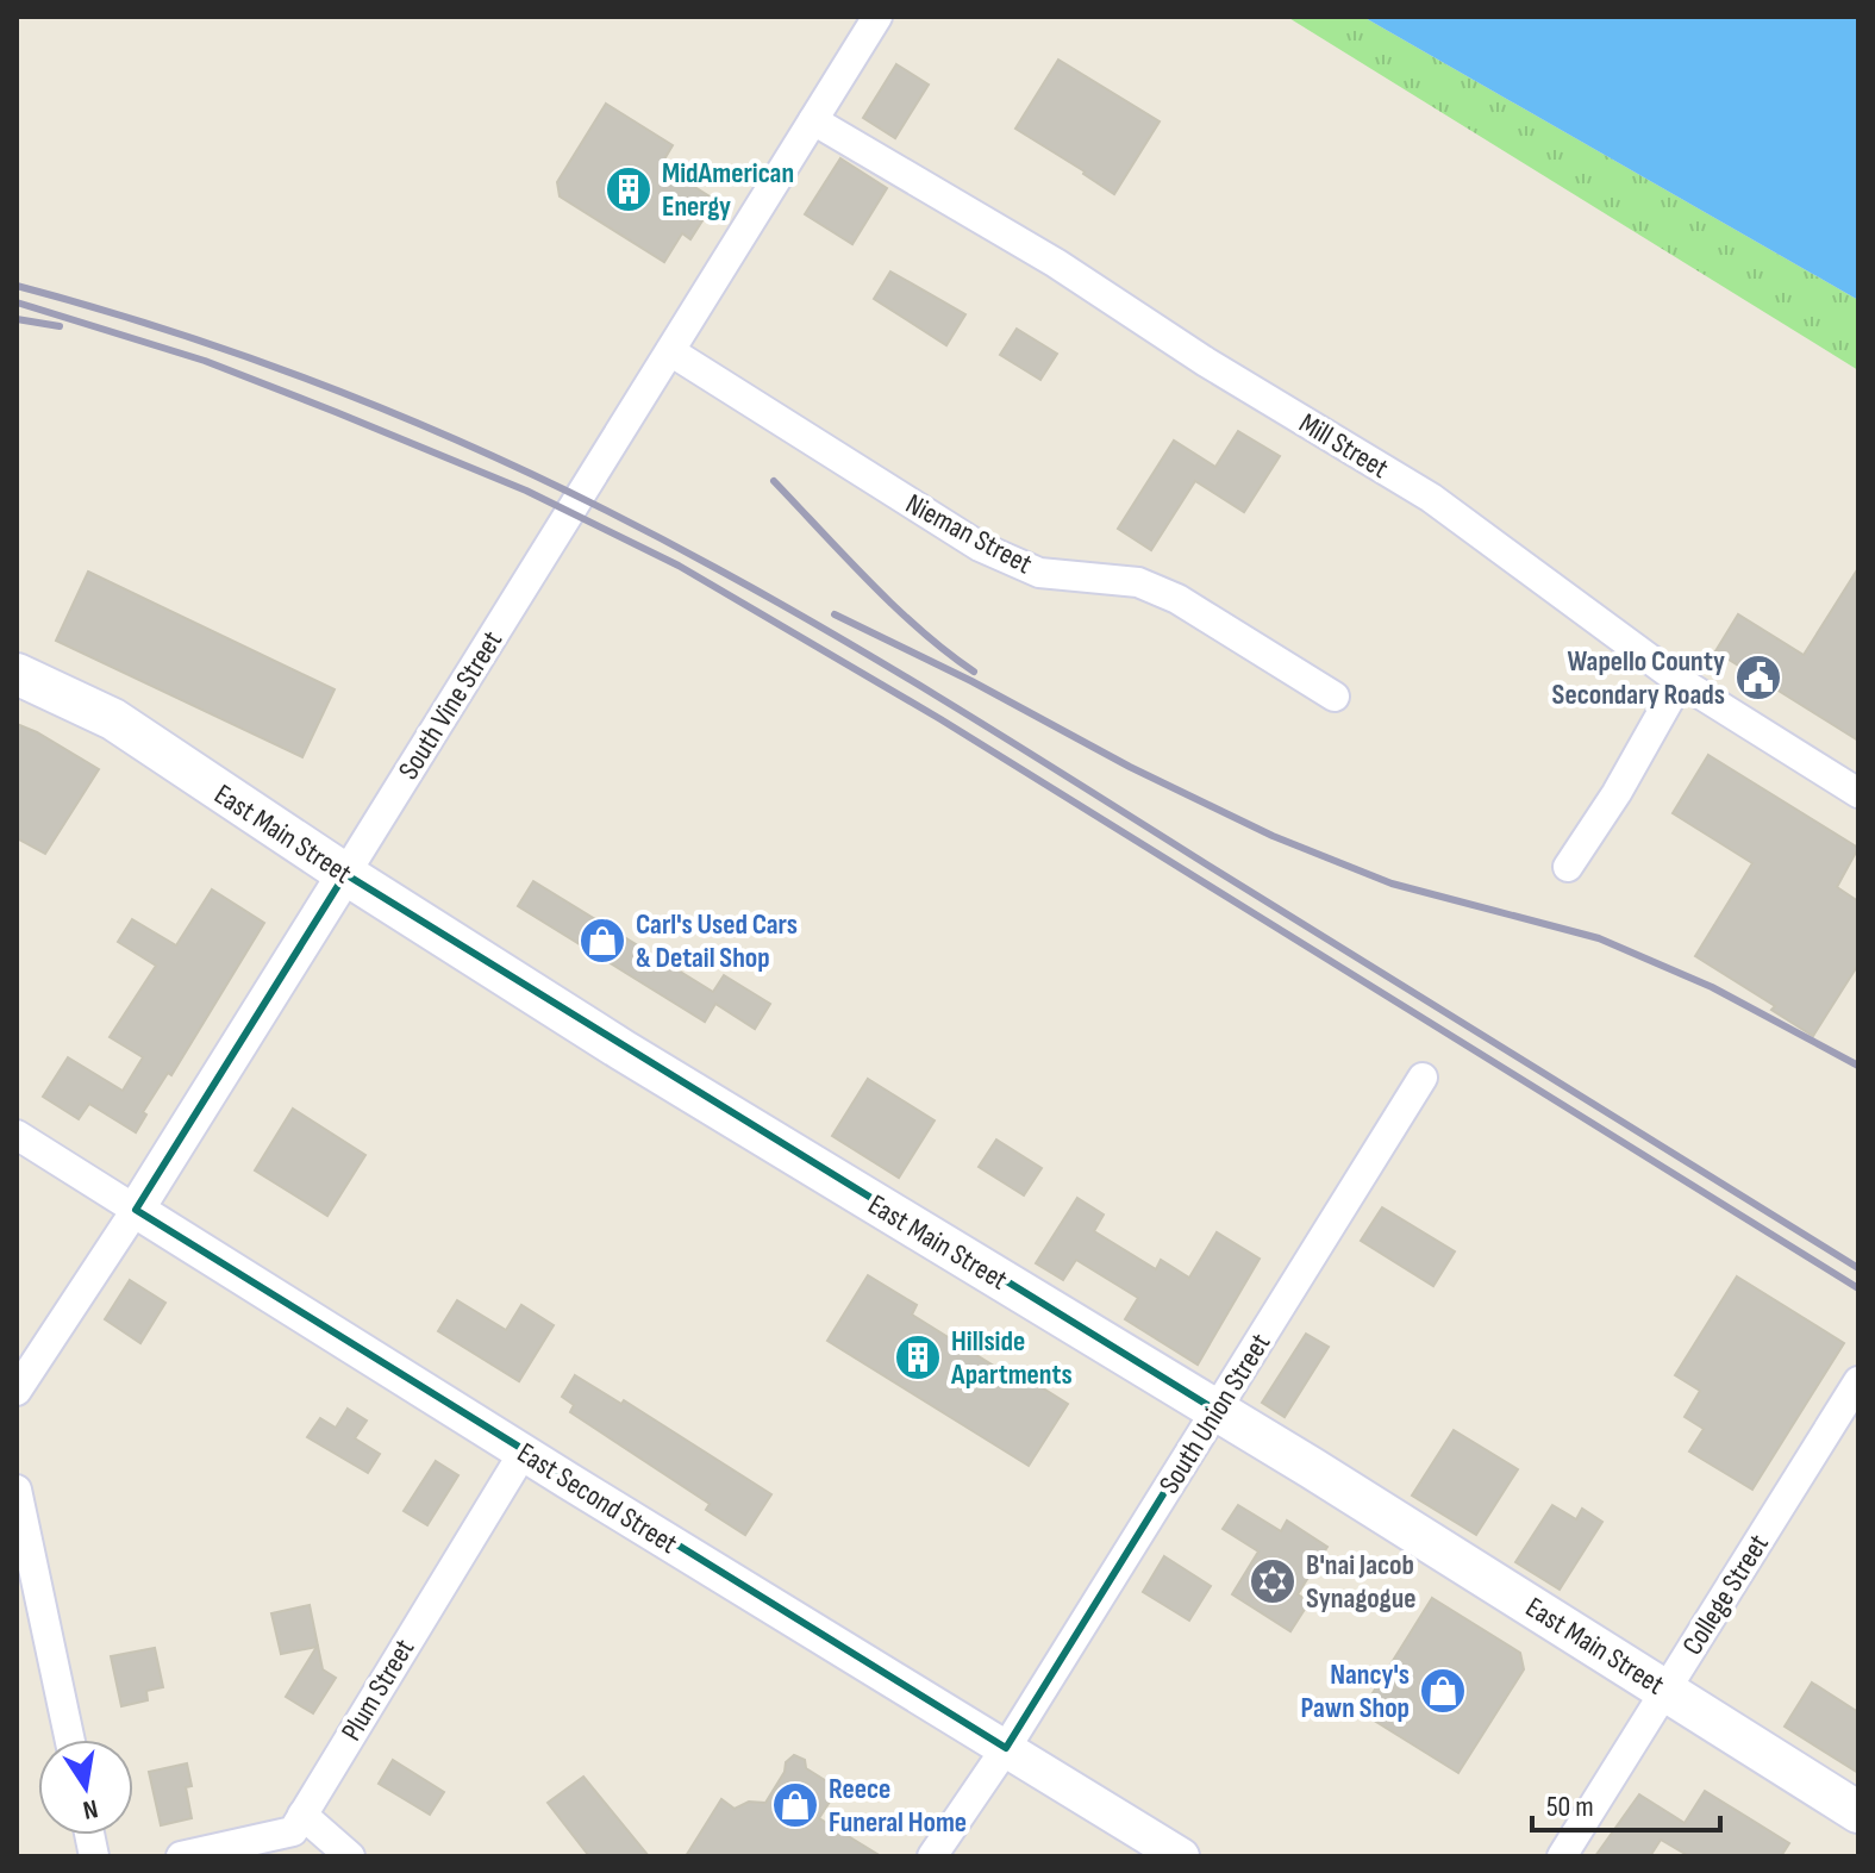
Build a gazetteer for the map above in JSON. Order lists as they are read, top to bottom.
{
  "streets": {
    "main road": ["East Main Street"],
    "street": [
      "Mill Street",
      "Nieman Street",
      "South Vine Street",
      "South Union Street",
      "East Second Street",
      "College Street",
      "Plum Street"
    ]
  },
  "crossings": [
    ["Mill Street", "South Vine Street"],
    ["Nieman Street", "South Vine Street"],
    ["South Vine Street", "East Main Street"],
    ["South Vine Street", "East Second Street"],
    ["East Main Street", "South Union Street"],
    ["East Main Street", "College Street"],
    ["South Union Street", "East Second Street"],
    ["East Second Street", "Plum Street"]
  ],
  "places": {
    "building": ["MidAmerican Energy", "Hillside Apartments"],
    "public building": ["Wapello County Secondary Roads"],
    "shop": ["Carl's Used Cars & Detail Shop", "Nancy's Pawn Shop", "Reece Funeral Home"],
    "synagogue": ["B'nai Jacob Synagogue"]
  },
  "scale_bar": "50 m",
  "north": "bottom"
}
